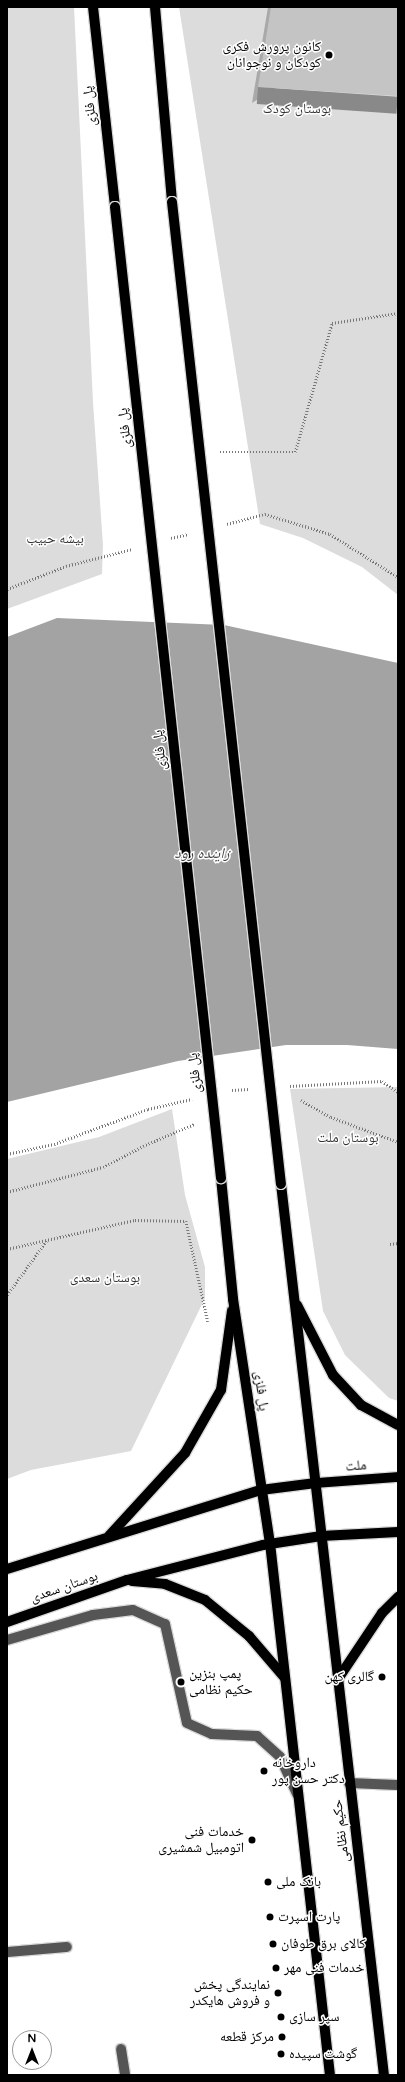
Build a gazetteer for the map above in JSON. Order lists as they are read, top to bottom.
{
  "streets": {
    "main road": [
      "پل فلزی",
      "ملت",
      "بوستان سعدی",
      "حکیم نظامی"
    ]
  },
  "crossings": [
    ["پل فلزی", "ملت"],
    ["پل فلزی", "بوستان سعدی"],
    ["ملت", "حکیم نظامی"],
    ["بوستان سعدی", "حکیم نظامی"]
  ],
  "water": ["زاینده رود"],
  "parks": [
    "بوستان کودک",
    "بیشه حبیب",
    "بوستان ملت",
    "بوستان سعدی"
  ],
  "places": [
    "کانون پرورش فکری کودکان و نوجوانان",
    "گالری کهن",
    "پمپ بنزین حکیم نظامی",
    "داروخانه دکتر حسن پور",
    "خدمات فنی اتومبیل شمشیری",
    "بانک ملی",
    "پارت اسپرت",
    "کالای برق طوفان",
    "خدمات فنی مهر",
    "نمایندگی پخش و فروش هایکدر",
    "سپر سازی",
    "مرکز قطعه",
    "گوشت سپیده"
  ],
  "north": "top"
}
